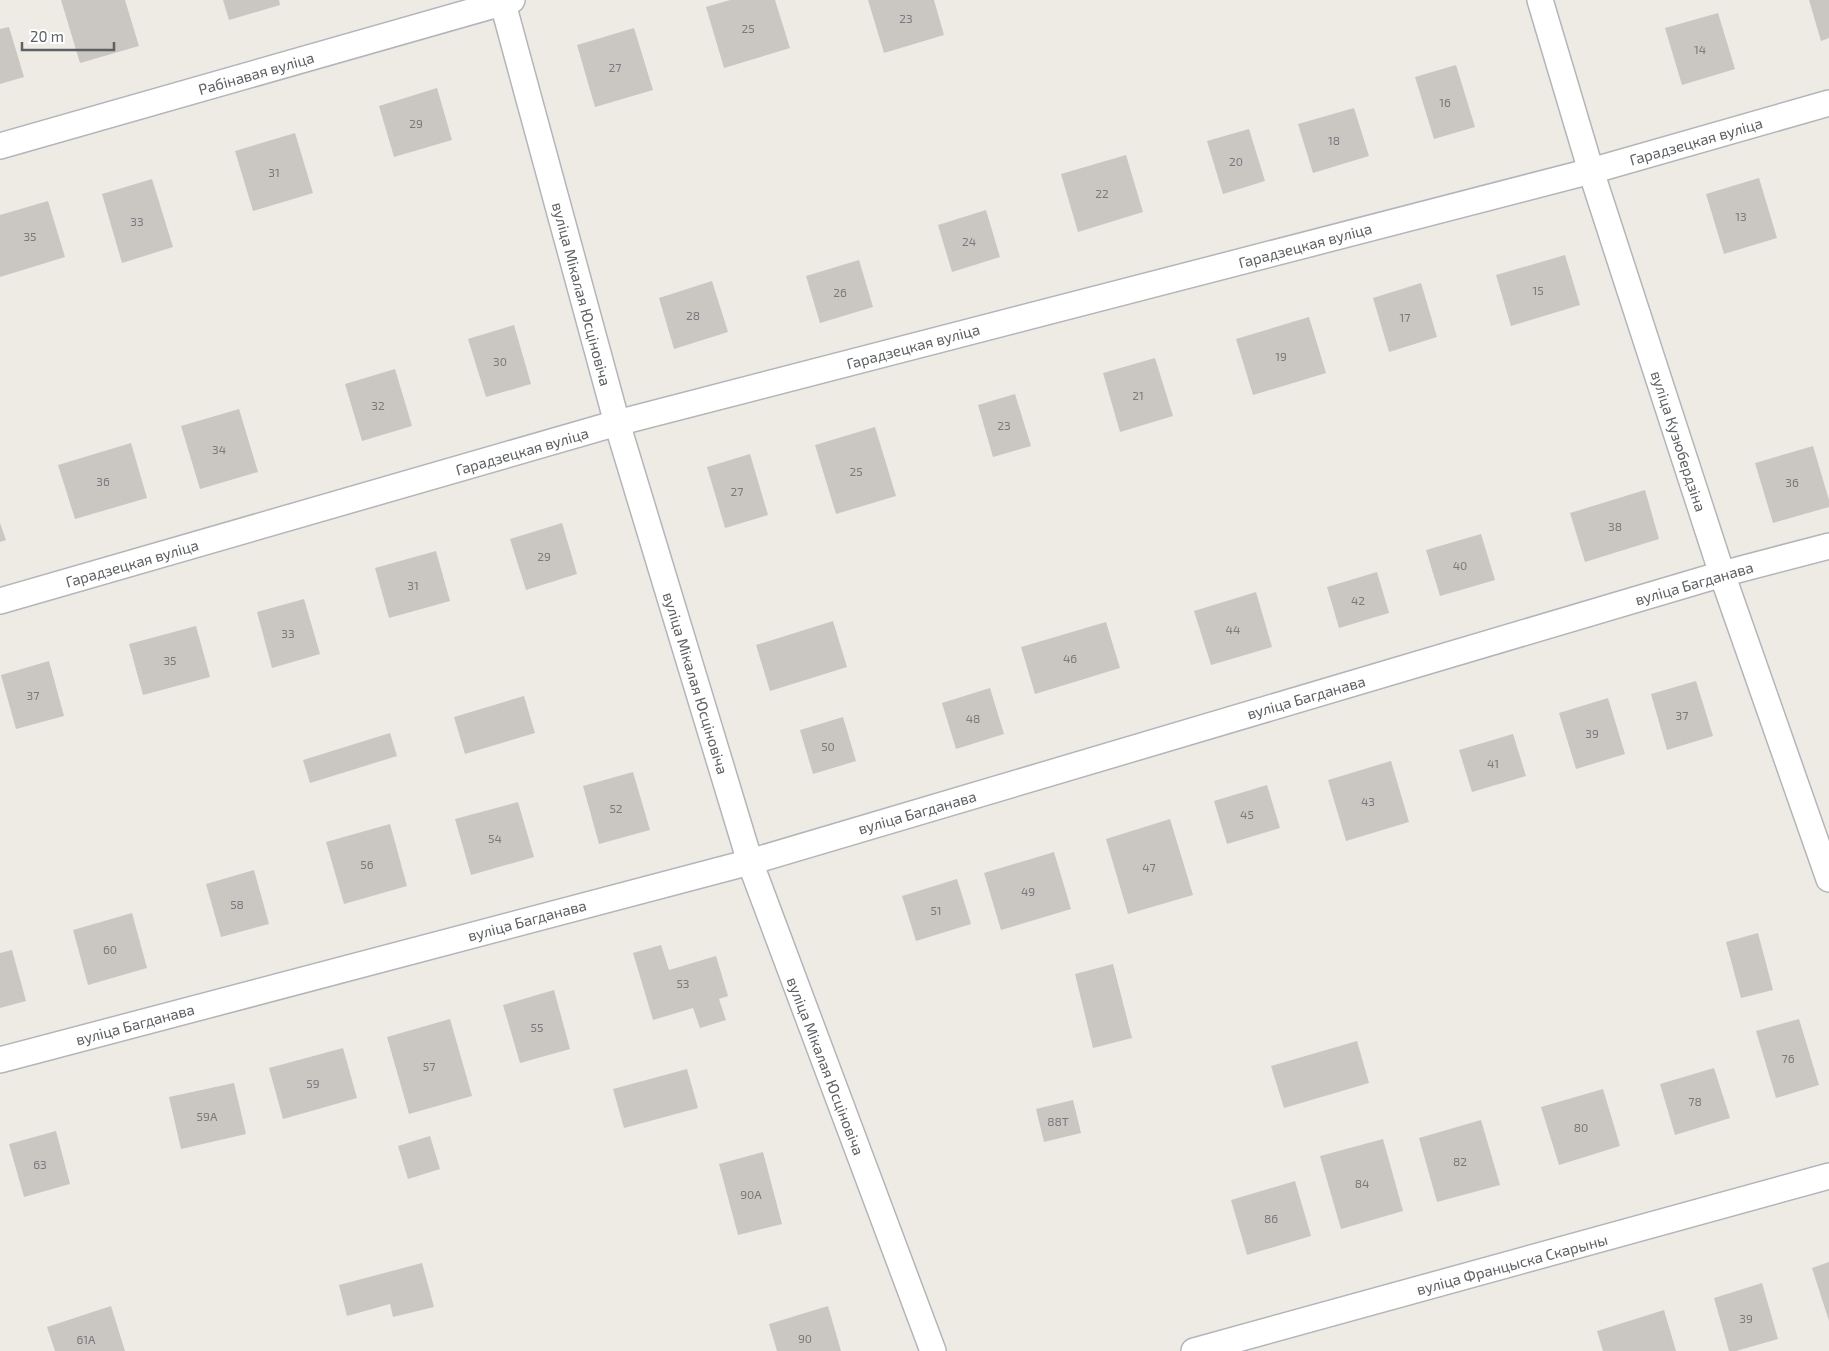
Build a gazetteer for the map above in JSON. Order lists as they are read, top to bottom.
{
  "streets": {
    "street": [
      "Рабінавая вуліца",
      "Гарадзецкая вуліца",
      "вуліца Мікалая Юсціновіча",
      "вуліца Кузюбердзіна",
      "вуліца Багданава",
      "вуліца Францыска Скарыны"
    ]
  },
  "crossings": [
    ["Рабінавая вуліца", "вуліца Мікалая Юсціновіча"],
    ["Гарадзецкая вуліца", "вуліца Мікалая Юсціновіча"],
    ["Гарадзецкая вуліца", "вуліца Кузюбердзіна"],
    ["вуліца Мікалая Юсціновіча", "вуліца Багданава"],
    ["вуліца Кузюбердзіна", "вуліца Багданава"]
  ],
  "house_numbers": [
    "23",
    "25",
    "14",
    "27",
    "16",
    "29",
    "18",
    "20",
    "31",
    "22",
    "13",
    "33",
    "35",
    "24",
    "15",
    "26",
    "28",
    "17",
    "19",
    "30",
    "21",
    "32",
    "23",
    "34",
    "25",
    "36",
    "36",
    "27",
    "38",
    "29",
    "40",
    "31",
    "42",
    "44",
    "33",
    "46",
    "35",
    "37",
    "37",
    "48",
    "39",
    "50",
    "41",
    "43",
    "52",
    "45",
    "54",
    "56",
    "47",
    "49",
    "58",
    "51",
    "60",
    "53",
    "55",
    "76",
    "57",
    "59",
    "78",
    "59А",
    "88Т",
    "80",
    "82",
    "63",
    "84",
    "90А",
    "86",
    "39",
    "90",
    "61А"
  ],
  "scale_bar": "20 m"
}
